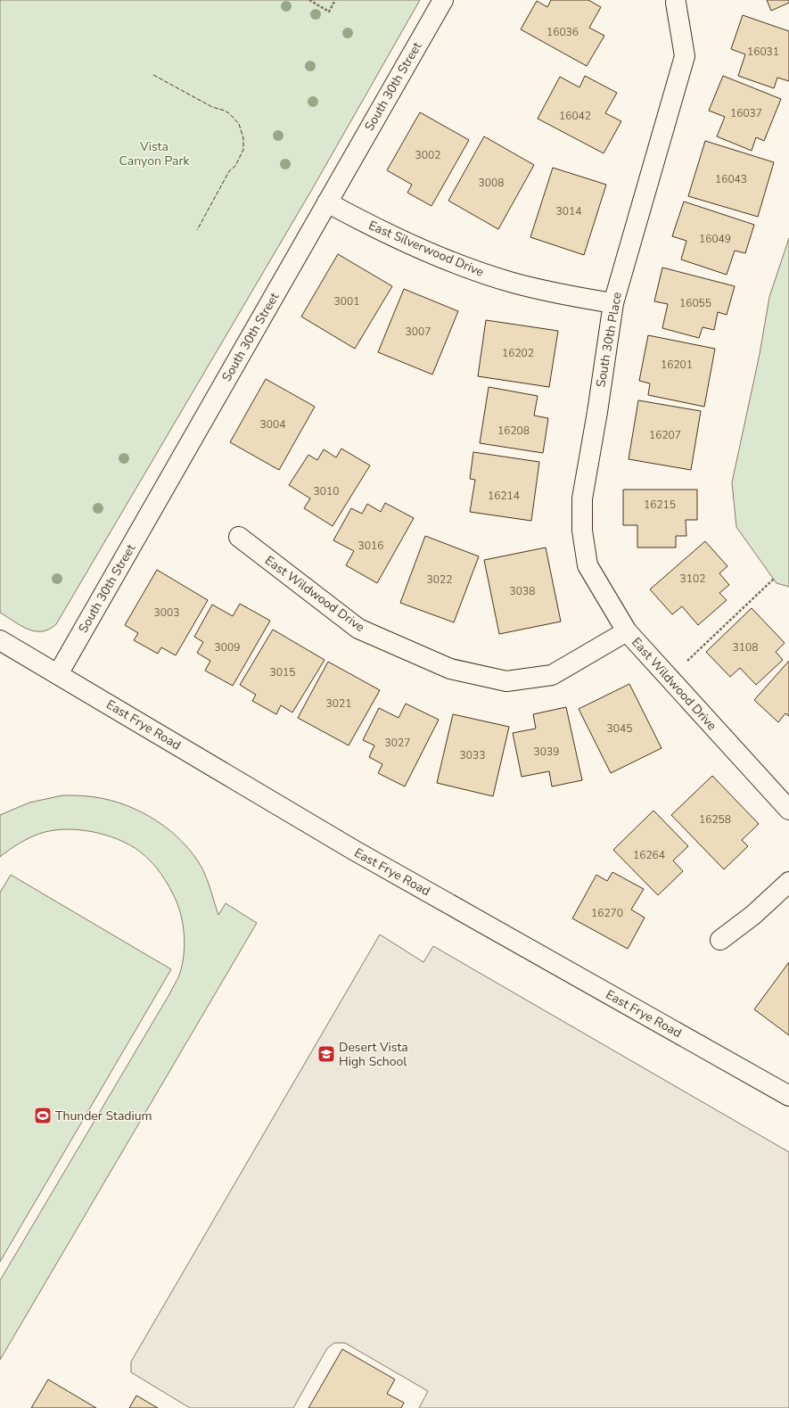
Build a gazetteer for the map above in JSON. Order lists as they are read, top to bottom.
{
  "streets": {
    "street": [
      "South 30th Street",
      "East Silverwood Drive",
      "South 30th Place",
      "East Wildwood Drive",
      "East Frye Road"
    ]
  },
  "crossings": [
    ["South 30th Street", "East Silverwood Drive"],
    ["South 30th Street", "East Frye Road"],
    ["East Silverwood Drive", "South 30th Place"],
    ["South 30th Place", "East Wildwood Drive"]
  ],
  "parks": ["Vista Canyon Park"],
  "places": {
    "school or university": ["Desert Vista High School"],
    "sports": ["Thunder Stadium"]
  },
  "house_numbers": [
    "16036",
    "16031",
    "16037",
    "16042",
    "3002",
    "16043",
    "3008",
    "3014",
    "16049",
    "3001",
    "16055",
    "3007",
    "16202",
    "16201",
    "3004",
    "16208",
    "16207",
    "3010",
    "16214",
    "16215",
    "3016",
    "3102",
    "3022",
    "3038",
    "3003",
    "3009",
    "3108",
    "3015",
    "3021",
    "3045",
    "3027",
    "3039",
    "3033",
    "16258",
    "16264",
    "16270"
  ]
}
